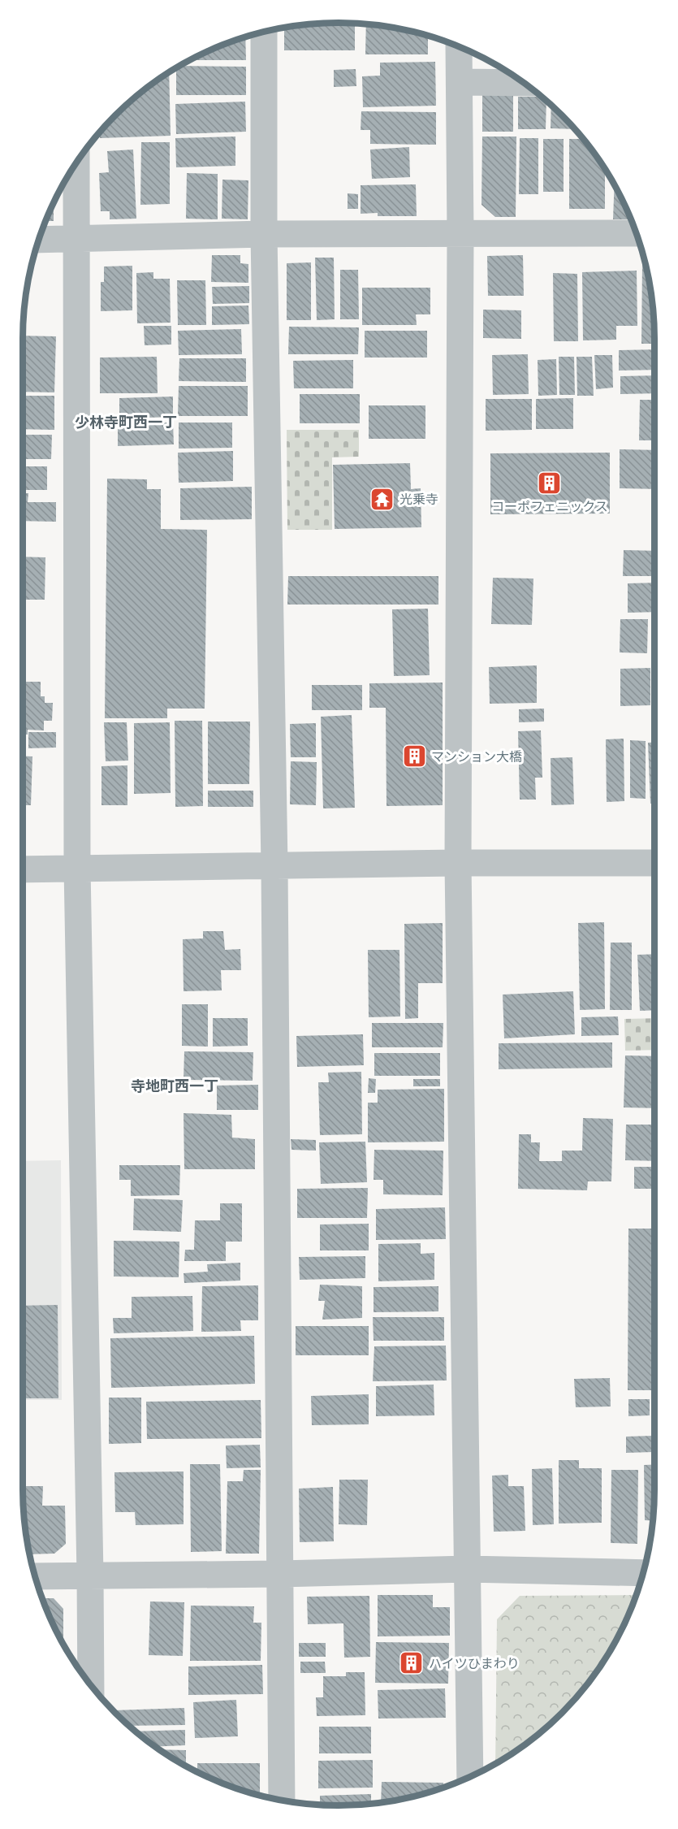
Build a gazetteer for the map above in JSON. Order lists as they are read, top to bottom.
{
  "districts": ["少林寺町西一丁", "寺地町西一丁"],
  "places": {
    "building": ["コーポフェニックス", "マンション大橋", "ハイツひまわり"],
    "temple": ["光乗寺"]
  }
}
